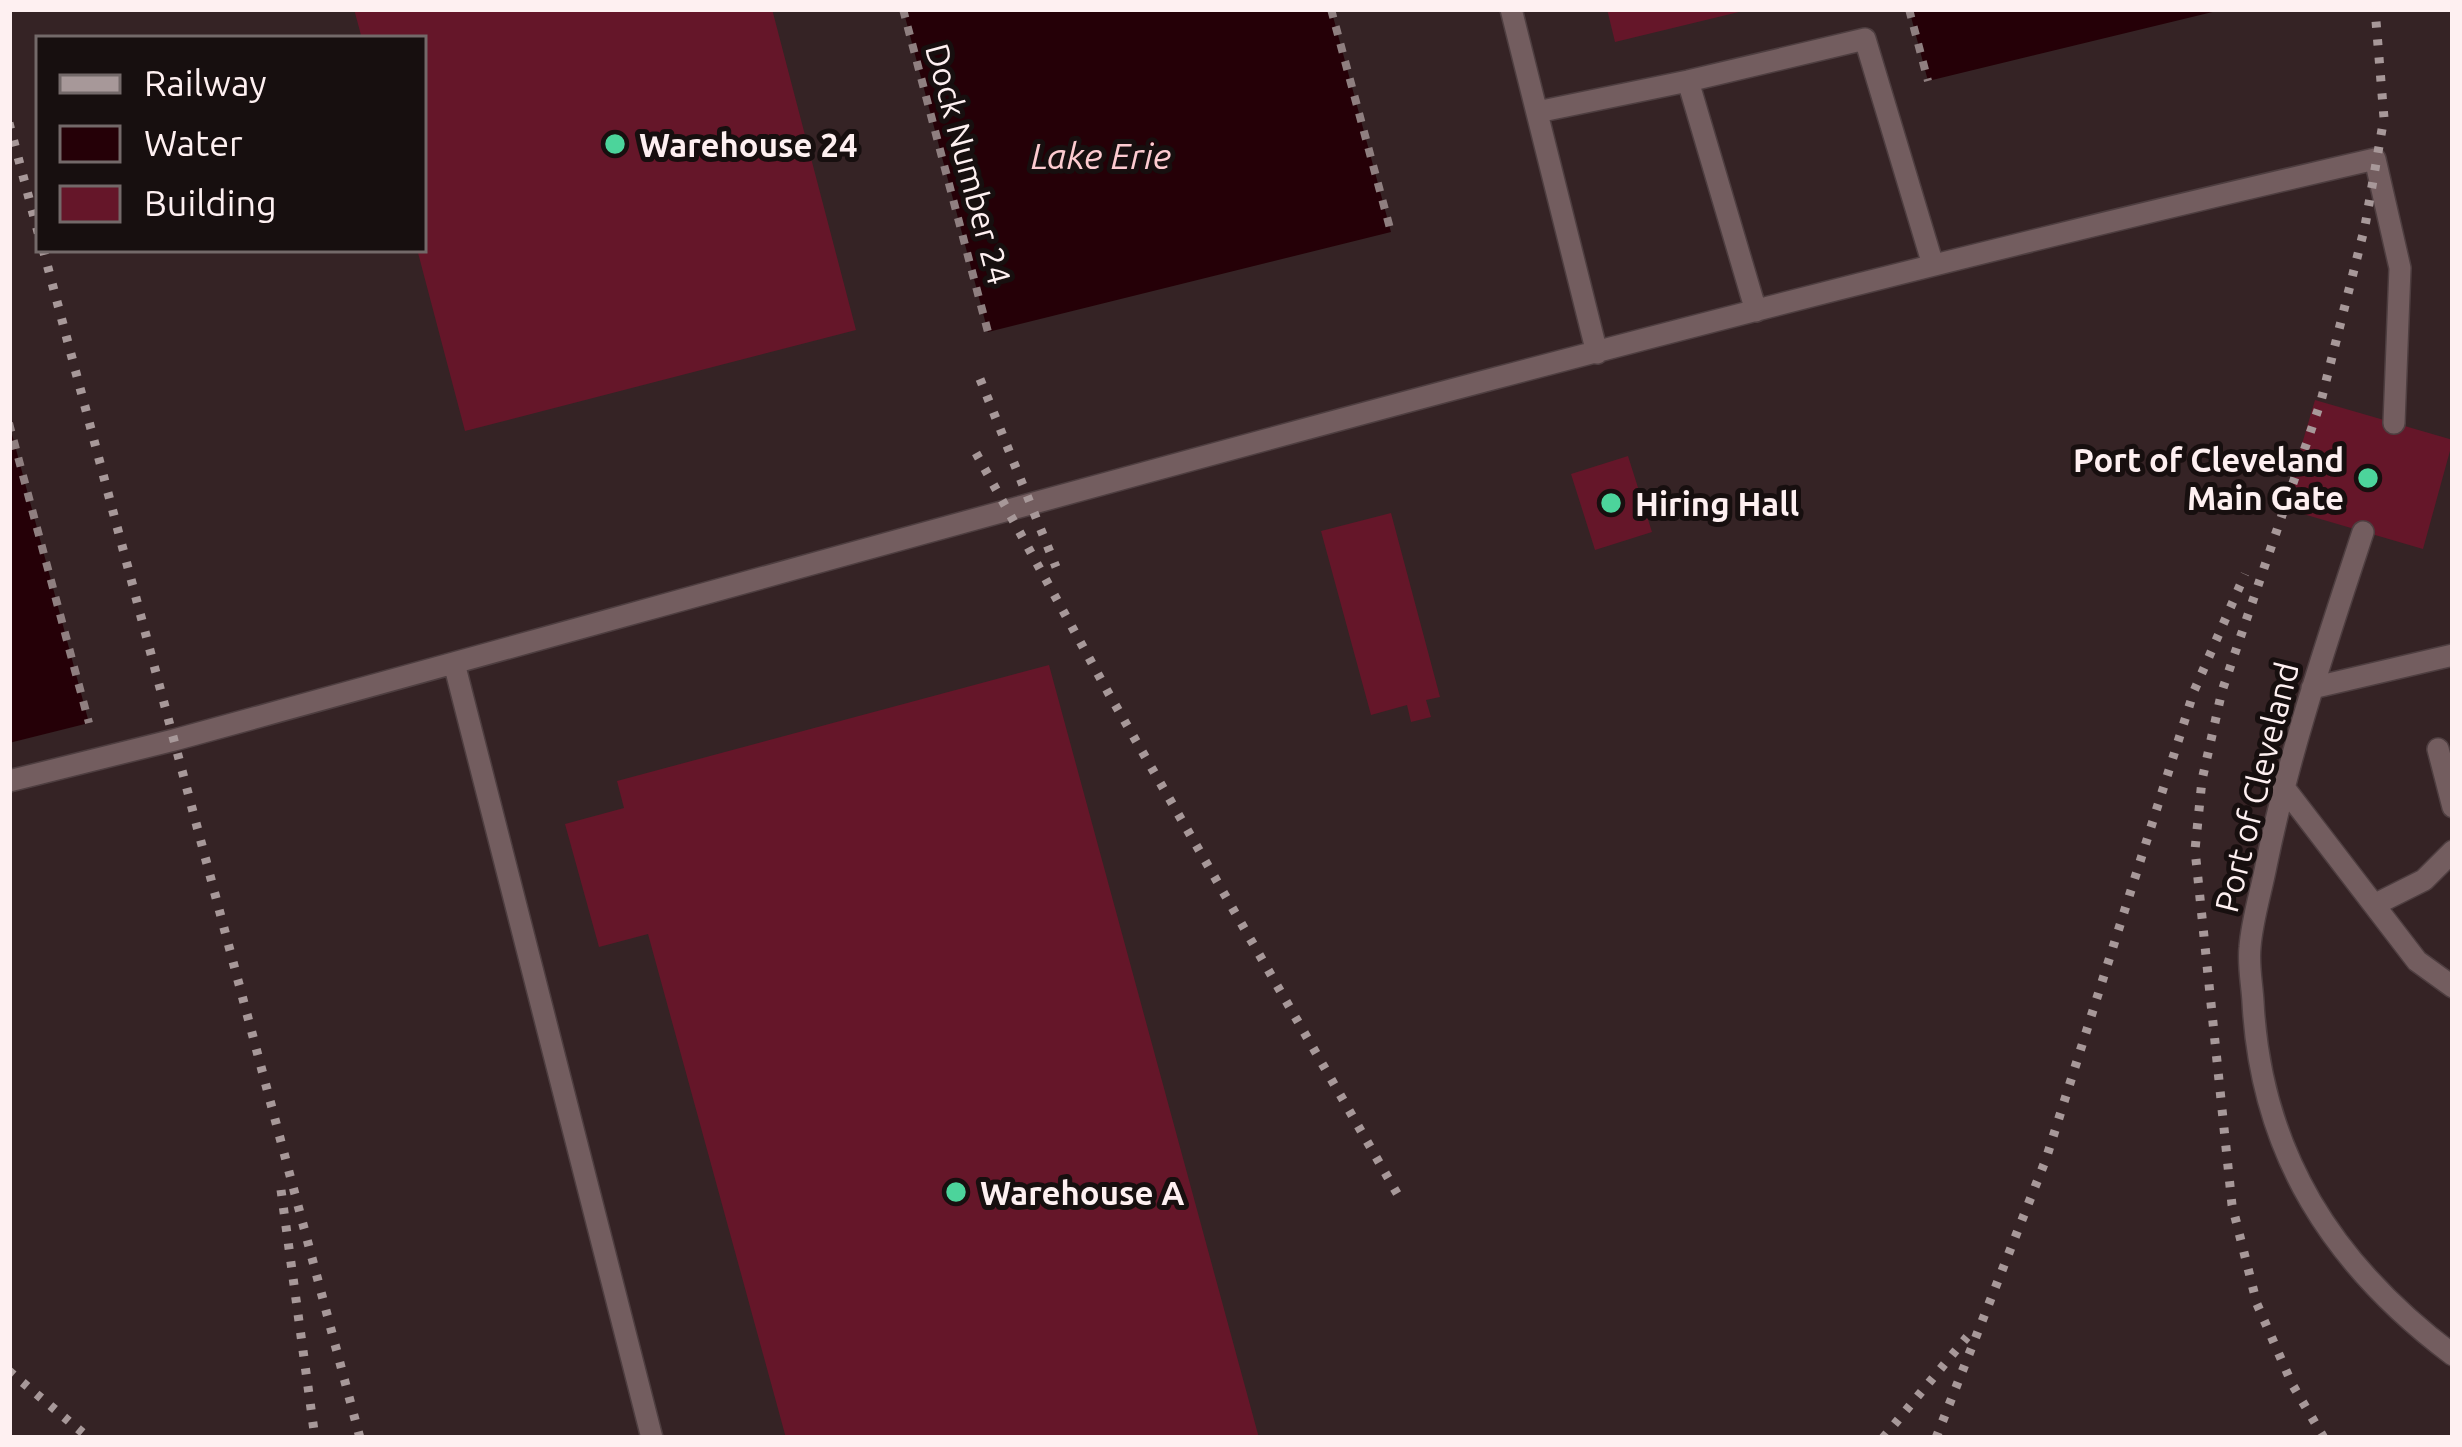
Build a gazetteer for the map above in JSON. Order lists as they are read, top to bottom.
{
  "streets": {
    "lane": ["Port of Cleveland"],
    "path": ["Dock Number 24"]
  },
  "water": ["Lake Erie"],
  "places": [
    "Warehouse 24",
    "Port of Cleveland Main Gate",
    "Hiring Hall",
    "Warehouse A"
  ],
  "legend": ["Railway", "Water", "Building"]
}
